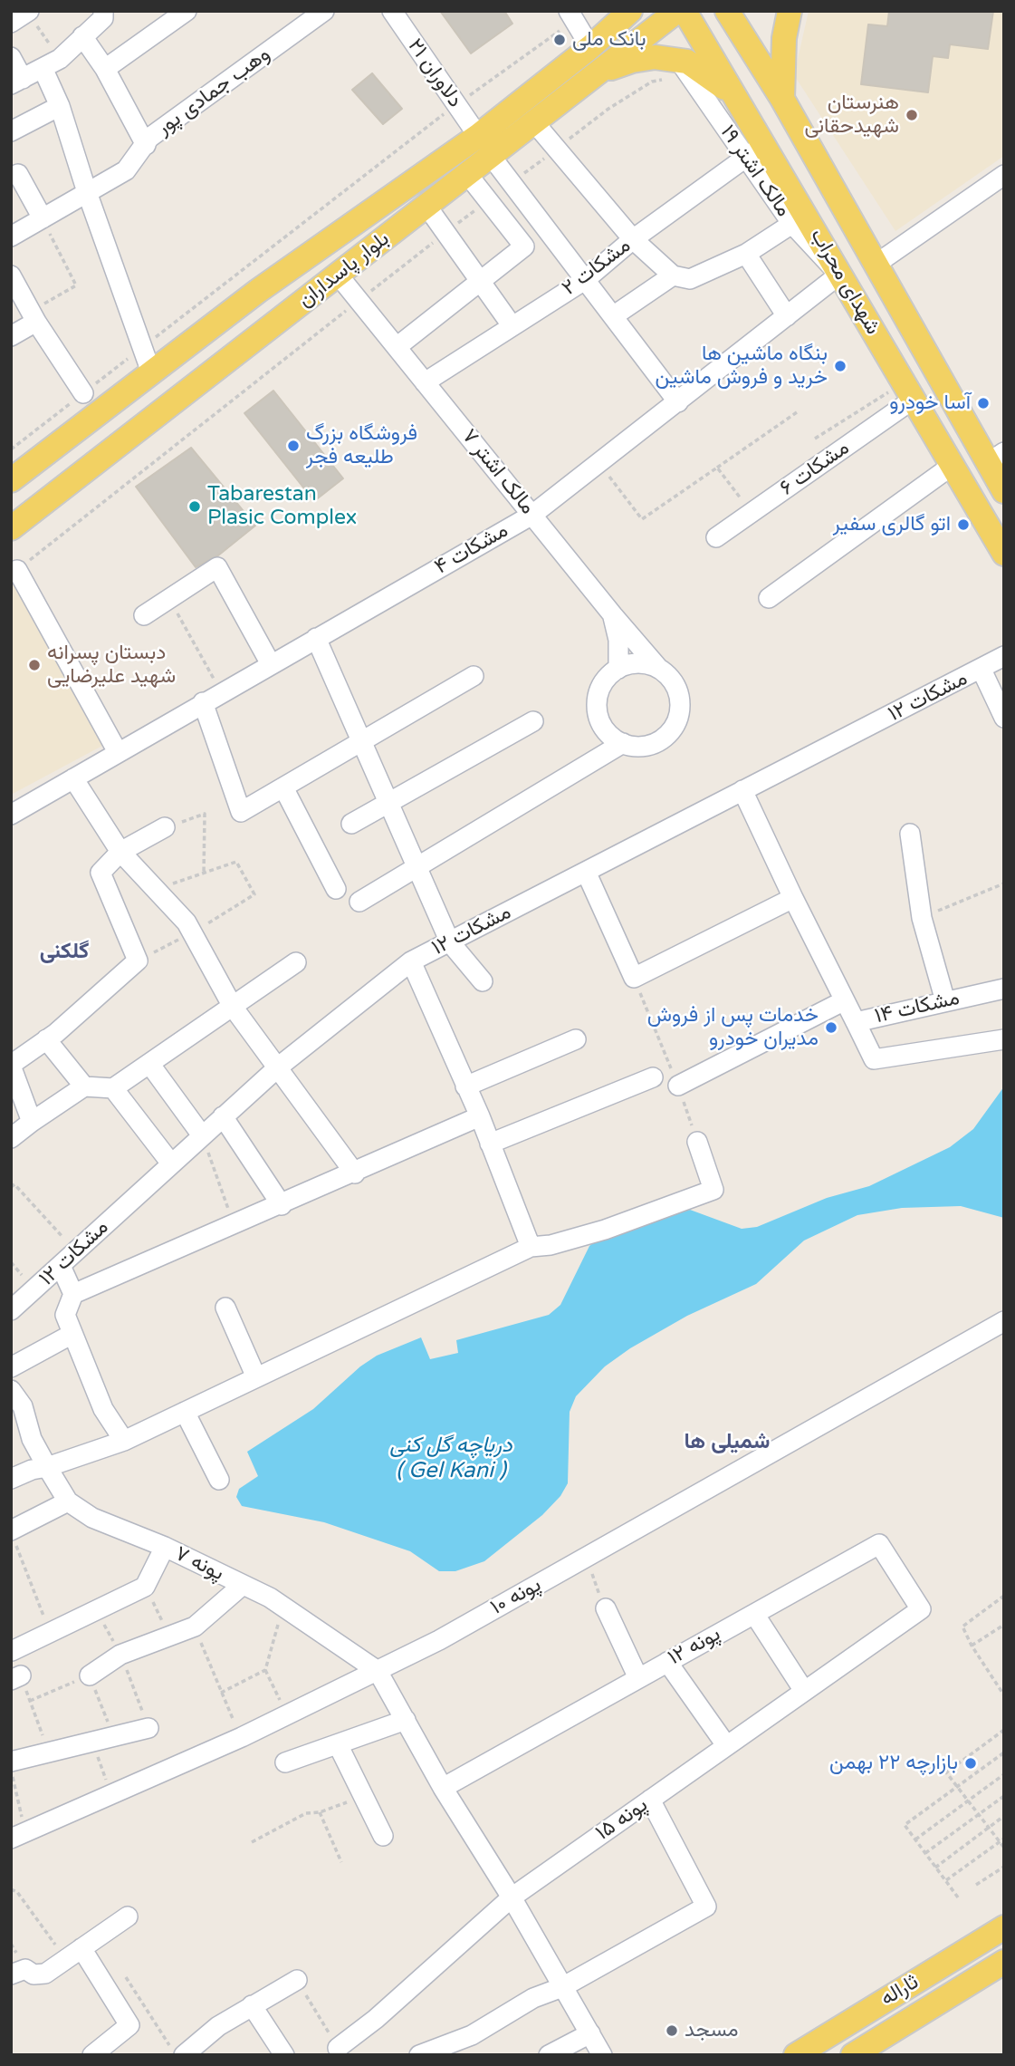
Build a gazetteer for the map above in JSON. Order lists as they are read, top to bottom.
{
  "streets": {
    "main road": ["بلوار پاسداران", "شهدای محراب", "ثاراله"],
    "street": [
      "دلاوران ۲۱",
      "وهب جمادی پور",
      "مالک اشتر ۱۹",
      "مشکات ۲",
      "مشکات ۶",
      "مالک اشتر ۷",
      "مشکات ۴",
      "مشکات ۱۲",
      "مشکات ۱۴",
      "پونه ۷",
      "پونه ۱۰",
      "پونه ۱۲",
      "پونه ۱۵"
    ]
  },
  "crossings": [
    ["دلاوران ۲۱", "مشکات ۲"],
    ["دلاوران ۲۱", "بلوار پاسداران"],
    ["دلاوران ۲۱", "مشکات ۴"],
    ["مالک اشتر ۱۹", "مشکات ۲"],
    ["مالک اشتر ۱۹", "شهدای محراب"],
    ["مشکات ۲", "شهدای محراب"],
    ["مشکات ۲", "مالک اشتر ۷"],
    ["بلوار پاسداران", "مالک اشتر ۷"],
    ["شهدای محراب", "مشکات ۶"],
    ["شهدای محراب", "مشکات ۴"],
    ["مالک اشتر ۷", "مشکات ۴"],
    ["مشکات ۱۲", "مشکات ۱۴"],
    ["پونه ۷", "پونه ۱۰"],
    ["پونه ۱۲", "پونه ۱۵"]
  ],
  "districts": ["گلکنی", "شمیلی ها"],
  "water": ["دریاچه گل کنی ( Gel Kani )"],
  "places": [
    "بانک ملی",
    "هنرستان شهیدحقانی",
    "بنگاه ماشین ها خرید و فروش ماشین",
    "آسا خودرو",
    "فروشگاه بزرگ طلیعه فجر",
    "Tabarestan Plasic Complex",
    "اتو گالری سفیر",
    "دبستان پسرانه شهید علیرضایی",
    "خدمات پس از فروش مدیران خودرو",
    "بازارچه ۲۲ بهمن",
    "مسجد"
  ]
}
